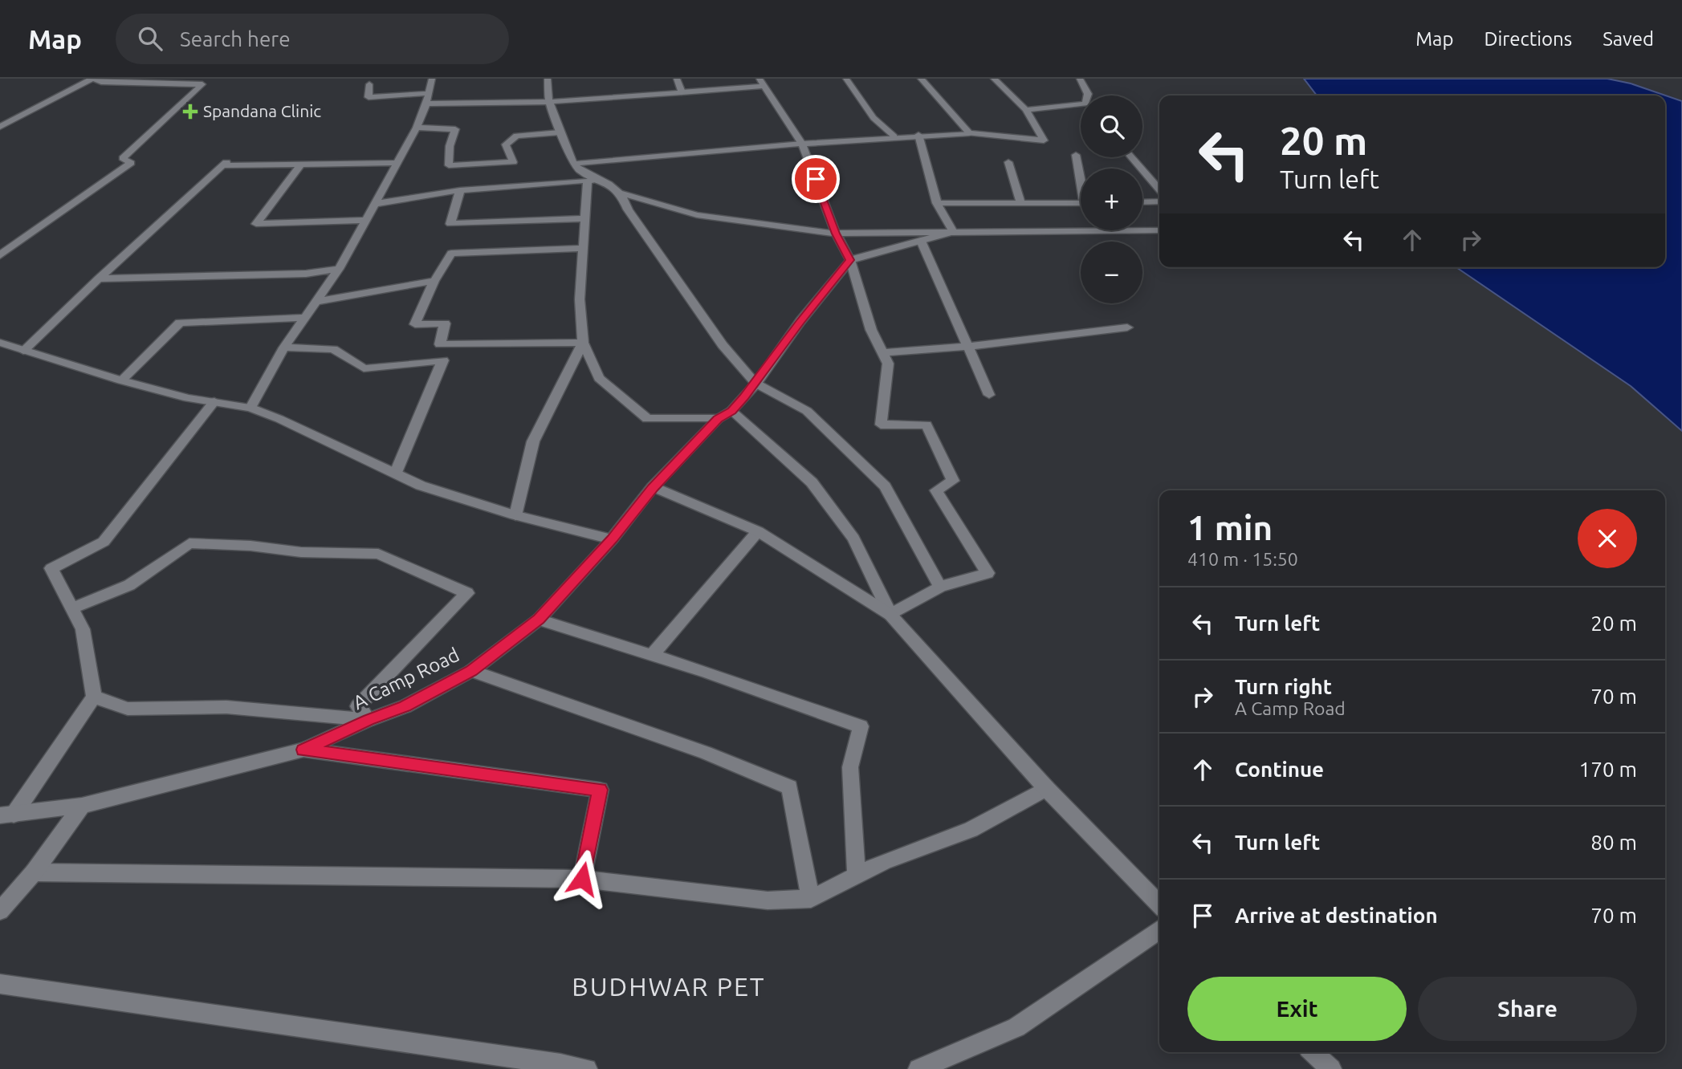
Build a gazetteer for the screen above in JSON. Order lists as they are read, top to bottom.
{
  "streets": {
    "street": ["A Camp Road"]
  },
  "districts": ["BUDHWAR PET"],
  "places": {
    "health": ["Spandana Clinic"]
  },
  "page": {
    "header": "Map",
    "search": "Search here",
    "nav": ["Map", "Directions", "Saved"],
    "map_buttons": ["+", "−"],
    "turn": ["20 m", "Turn left"],
    "heading": ["1 min", "410 m · 15:50"],
    "list": [
      {
        "name": "Turn left",
        "value": "20 m"
      },
      {
        "name": "Turn right",
        "note": "A Camp Road",
        "value": "70 m"
      },
      {
        "name": "Continue",
        "value": "170 m"
      },
      {
        "name": "Turn left",
        "value": "80 m"
      },
      {
        "name": "Arrive at destination",
        "value": "70 m"
      }
    ],
    "buttons": ["Exit", "Share"]
  }
}
